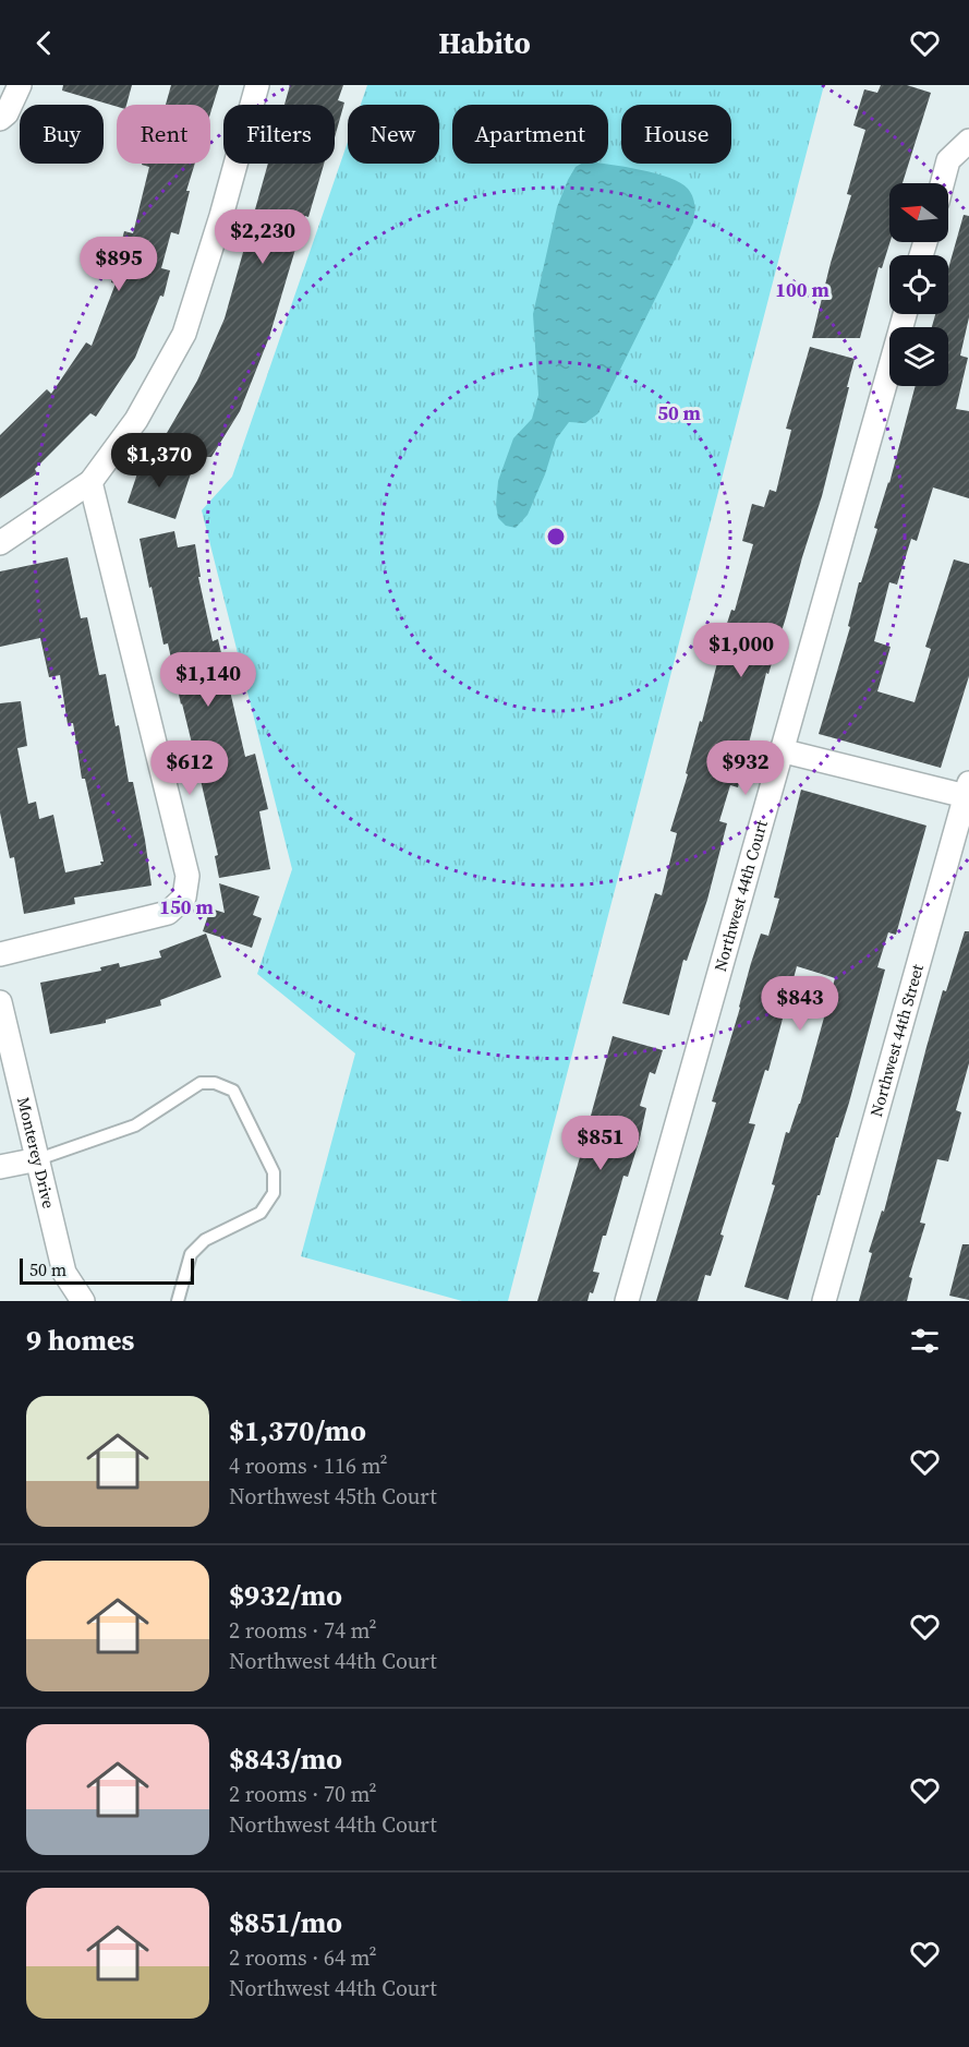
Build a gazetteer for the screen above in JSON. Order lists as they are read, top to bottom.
{
  "streets": {
    "street": ["Northwest 44th Court", "Northwest 44th Street", "Monterey Drive"]
  },
  "scale_bar": "50 m",
  "north": "left",
  "page": {
    "header": "Habito",
    "chip": [
      "Buy",
      "Rent",
      "Filters",
      "New",
      "Apartment",
      "House"
    ],
    "price": [
      "$2,230",
      "$895",
      "$1,370",
      "$1,000",
      "$1,140",
      "$612",
      "$932",
      "$843",
      "$851"
    ],
    "scale": "50 m",
    "heading": "9 homes",
    "list": [
      {
        "name": "$1,370/mo",
        "note": "4 rooms · 116 m² · Northwest 45th Court"
      },
      {
        "name": "$932/mo",
        "note": "2 rooms · 74 m² · Northwest 44th Court"
      },
      {
        "name": "$843/mo",
        "note": "2 rooms · 70 m² · Northwest 44th Court"
      },
      {
        "name": "$851/mo",
        "note": "2 rooms · 64 m² · Northwest 44th Court"
      }
    ]
  },
  "rings": ["100 m", "50 m", "150 m"]
}
